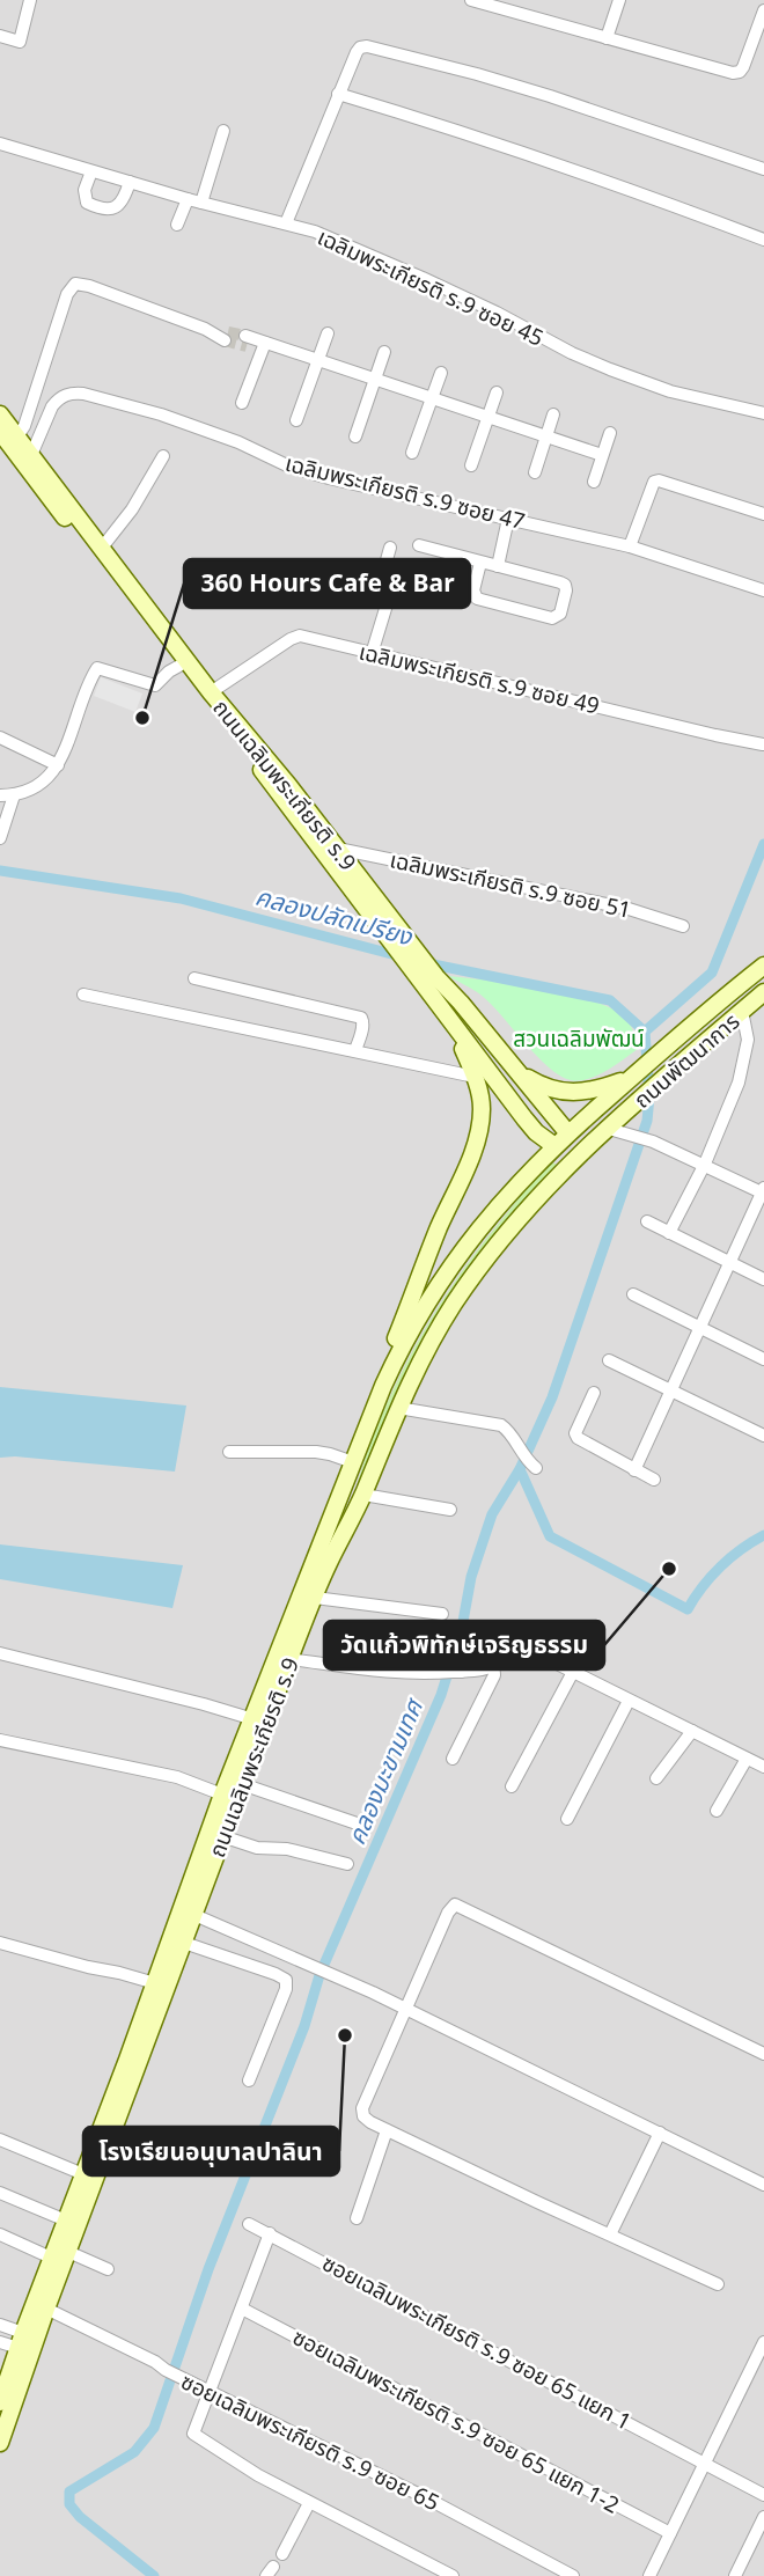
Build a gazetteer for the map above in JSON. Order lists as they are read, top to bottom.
{
  "streets": {
    "main road": ["ถนนเฉลิมพระเกียรติ ร.9", "ถนนพัฒนาการ"],
    "street": [
      "เฉลิมพระเกียรติ ร.9 ซอย 45",
      "เฉลิมพระเกียรติ ร.9 ซอย 47",
      "เฉลิมพระเกียรติ ร.9 ซอย 49",
      "เฉลิมพระเกียรติ ร.9 ซอย 51",
      "ซอยเฉลิมพระเกียรติ ร.9 ซอย 65 แยก 1",
      "ซอยเฉลิมพระเกียรติ ร.9 ซอย 65 แยก 1-2",
      "ซอยเฉลิมพระเกียรติ ร.9 ซอย 65"
    ]
  },
  "crossings": [
    ["เฉลิมพระเกียรติ ร.9 ซอย 47", "ถนนเฉลิมพระเกียรติ ร.9"],
    ["เฉลิมพระเกียรติ ร.9 ซอย 49", "ถนนเฉลิมพระเกียรติ ร.9"],
    ["ถนนเฉลิมพระเกียรติ ร.9", "เฉลิมพระเกียรติ ร.9 ซอย 51"],
    ["ถนนเฉลิมพระเกียรติ ร.9", "ถนนพัฒนาการ"],
    ["ถนนเฉลิมพระเกียรติ ร.9", "ซอยเฉลิมพระเกียรติ ร.9 ซอย 65"]
  ],
  "water": ["คลองปลัดเปรียง", "คลองมะขามเทศ"],
  "parks": ["สวนเฉลิมพัฒน์"],
  "places": ["360 Hours Cafe & Bar", "วัดแก้วพิทักษ์เจริญธรรม", "โรงเรียนอนุบาลปาลินา"]
}
